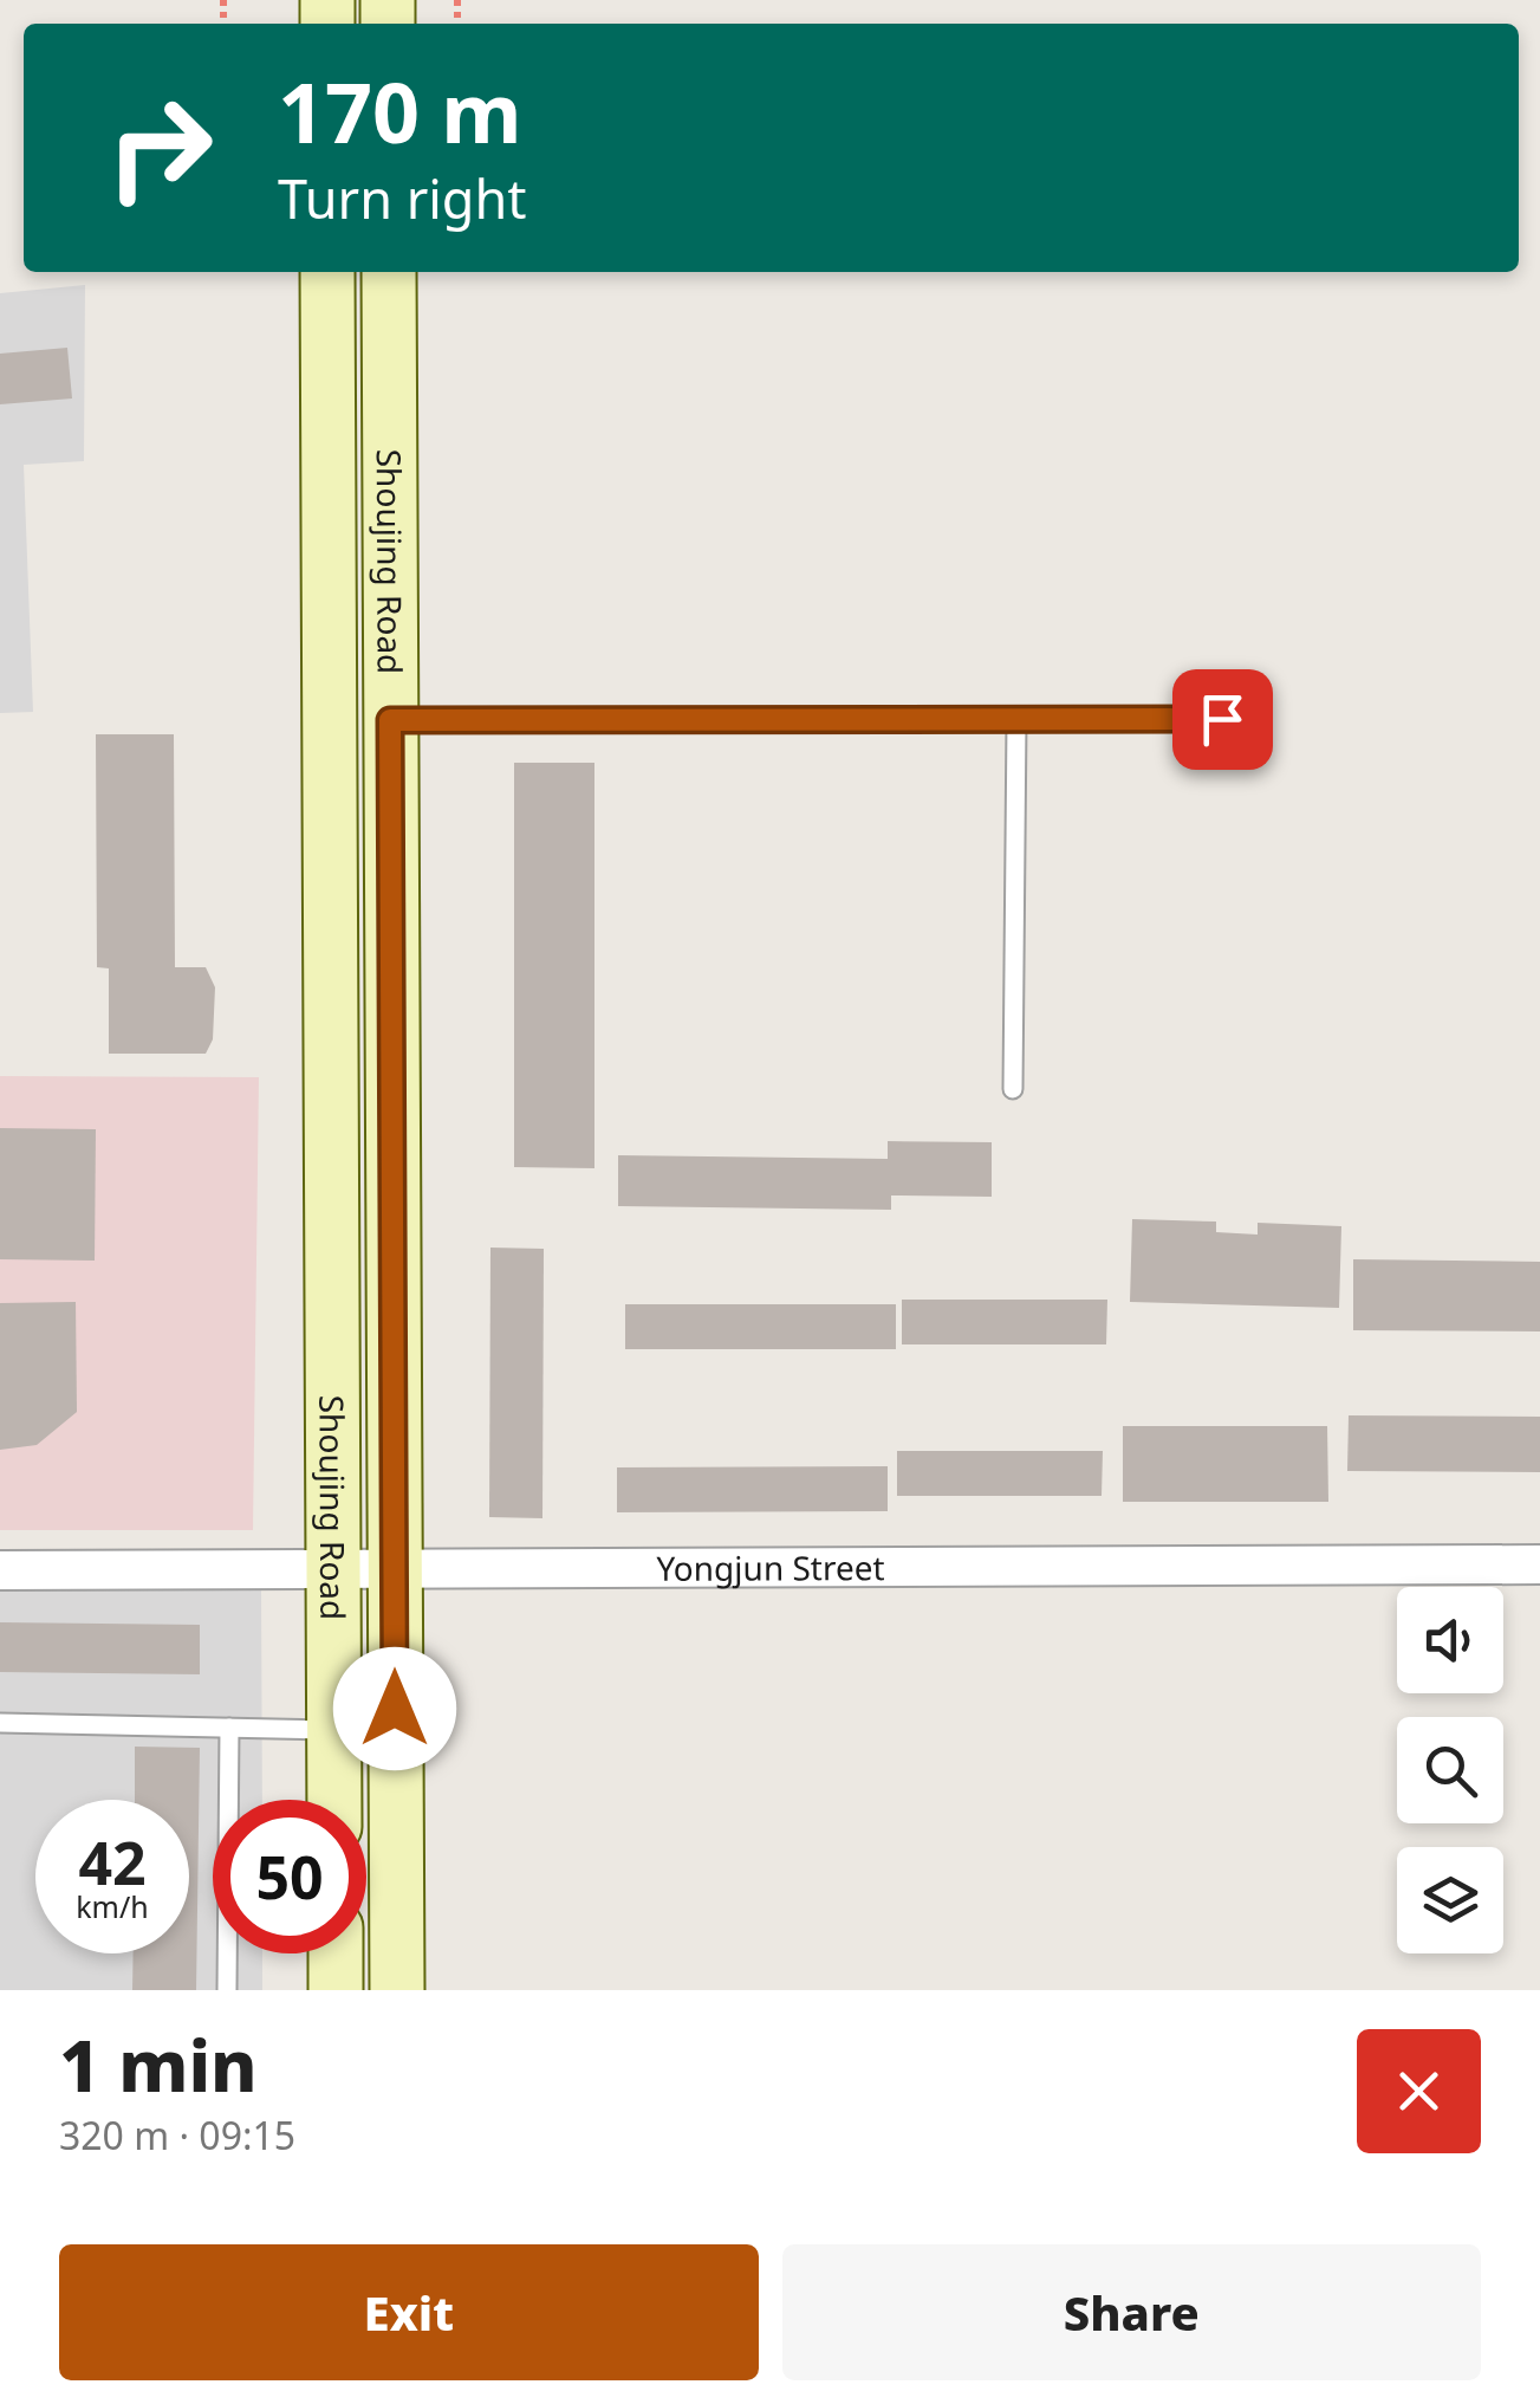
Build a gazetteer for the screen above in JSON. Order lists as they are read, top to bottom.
{
  "streets": {
    "main road": ["Shoujing Road"],
    "street": ["Yongjun Street"]
  },
  "crossings": [
    ["Shoujing Road", "Yongjun Street"]
  ],
  "page": {
    "turn": ["170 m", "Turn right"],
    "speed": "42 km/h",
    "limit": "50",
    "heading": ["1 min", "320 m · 09:15"],
    "buttons": ["Exit", "Share"]
  }
}
